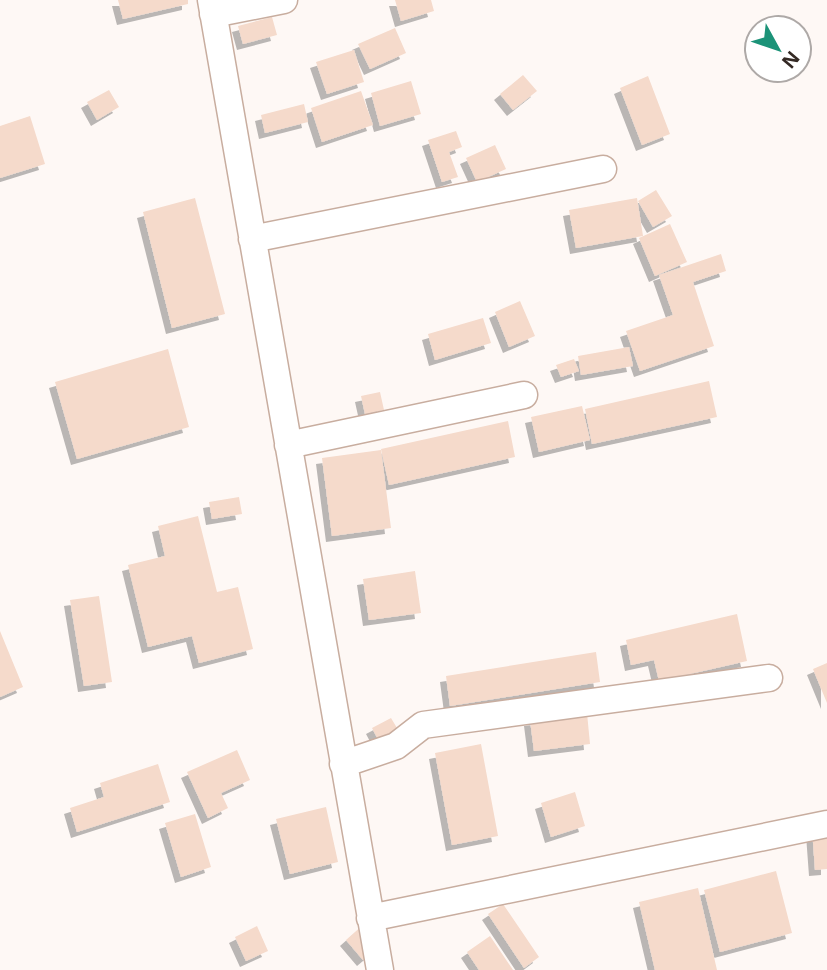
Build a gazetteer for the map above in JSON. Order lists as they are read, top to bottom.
{
  "north": "bottom right"
}
